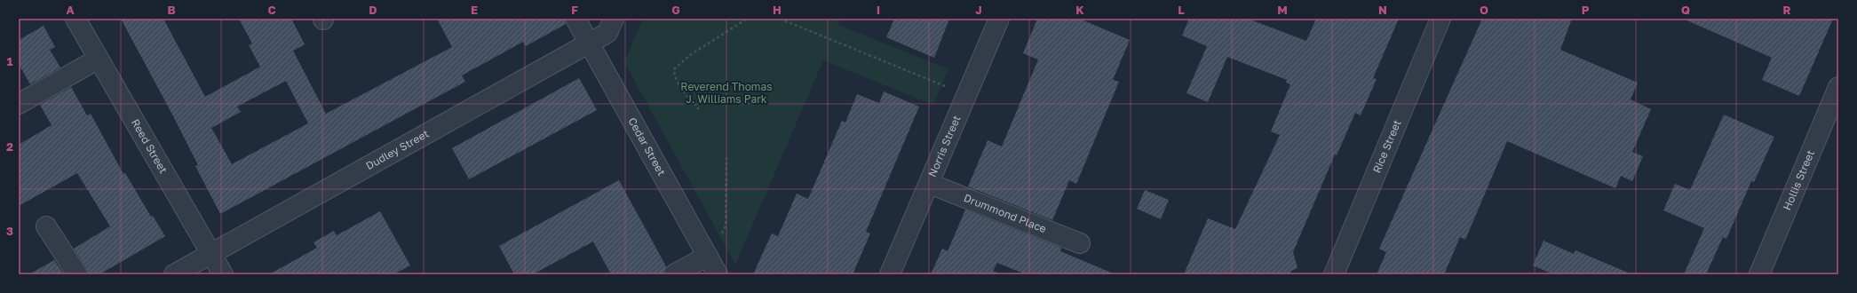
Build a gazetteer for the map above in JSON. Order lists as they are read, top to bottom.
{
  "streets": {
    "street": [
      "Reed Street",
      "Cedar Street",
      "Norris Street",
      "Rice Street",
      "Dudley Street",
      "Hollis Street",
      "Drummond Place"
    ]
  },
  "crossings": [
    ["Reed Street", "Dudley Street"],
    ["Cedar Street", "Dudley Street"],
    ["Norris Street", "Drummond Place"]
  ],
  "parks": ["Reverend Thomas J. Williams Park"],
  "grid": {
    "columns": [
      "A",
      "B",
      "C",
      "D",
      "E",
      "F",
      "G",
      "H",
      "I",
      "J",
      "K",
      "L",
      "M",
      "N",
      "O",
      "P",
      "Q",
      "R"
    ],
    "rows": ["1", "2", "3"]
  }
}
